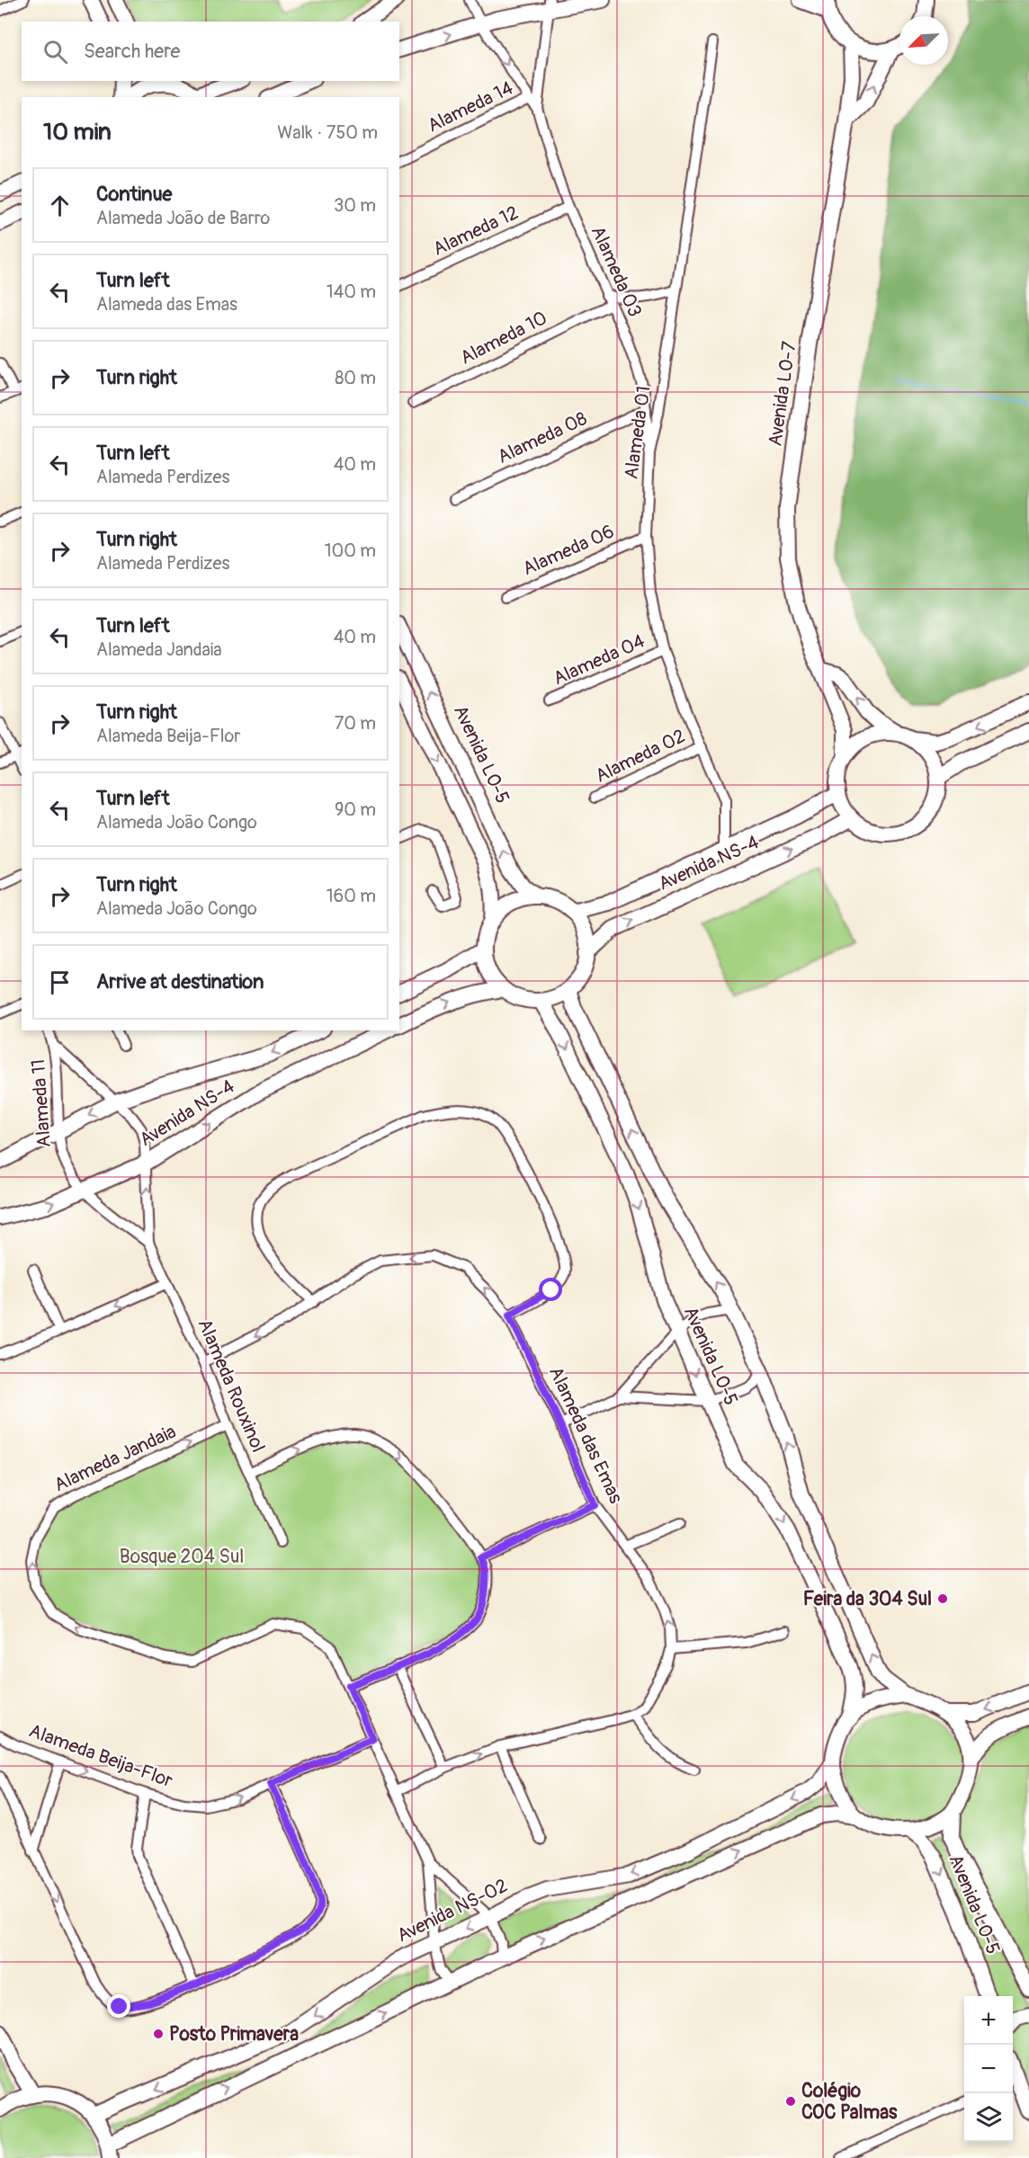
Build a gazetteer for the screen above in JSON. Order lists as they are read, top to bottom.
{
  "streets": {
    "street": [
      "Alameda 14",
      "Alameda 12",
      "Alameda 03",
      "Alameda 10",
      "Avenida LO-7",
      "Alameda 01",
      "Alameda 08",
      "Alameda 06",
      "Alameda 04",
      "Avenida LO-5",
      "Alameda 02",
      "Avenida NS-4",
      "Alameda 11",
      "Alameda Rouxinol",
      "Alameda das Emas",
      "Alameda Jandaia",
      "Alameda Beija-Flor",
      "Avenida NS-02"
    ]
  },
  "crossings": [
    ["Alameda 12", "Alameda 03"],
    ["Alameda 03", "Alameda 10"],
    ["Alameda 03", "Alameda 01"],
    ["Alameda 03", "Alameda 08"],
    ["Avenida LO-7", "Avenida NS-4"],
    ["Alameda 01", "Alameda 06"],
    ["Alameda 01", "Alameda 04"],
    ["Alameda 01", "Alameda 02"],
    ["Alameda 01", "Avenida NS-4"],
    ["Avenida LO-5", "Avenida NS-4"],
    ["Avenida LO-5", "Avenida NS-02"],
    ["Avenida NS-4", "Alameda 11"],
    ["Alameda 11", "Alameda Rouxinol"],
    ["Alameda Rouxinol", "Alameda das Emas"],
    ["Alameda Rouxinol", "Alameda Jandaia"],
    ["Alameda das Emas", "Alameda Jandaia"],
    ["Alameda Jandaia", "Alameda Beija-Flor"],
    ["Alameda Jandaia", "Avenida NS-02"]
  ],
  "one_way": ["Alameda Beija-Flor"],
  "parks": ["Bosque 204 Sul"],
  "places": ["Feira da 304 Sul", "Posto Primavera", "Colégio COC Palmas"],
  "north": "bottom left",
  "page": {
    "search": "Search here",
    "heading": ["10 min", "Walk · 750 m"],
    "list": [
      ["Continue", "Alameda João de Barro", "30 m"],
      ["Turn left", "Alameda das Emas", "140 m"],
      ["Turn right", "80 m"],
      ["Turn left", "Alameda Perdizes", "40 m"],
      ["Turn right", "Alameda Perdizes", "100 m"],
      ["Turn left", "Alameda Jandaia", "40 m"],
      ["Turn right", "Alameda Beija-Flor", "70 m"],
      ["Turn left", "Alameda João Congo", "90 m"],
      ["Turn right", "Alameda João Congo", "160 m"],
      "Arrive at destination"
    ],
    "map_buttons": ["+", "−"]
  }
}
